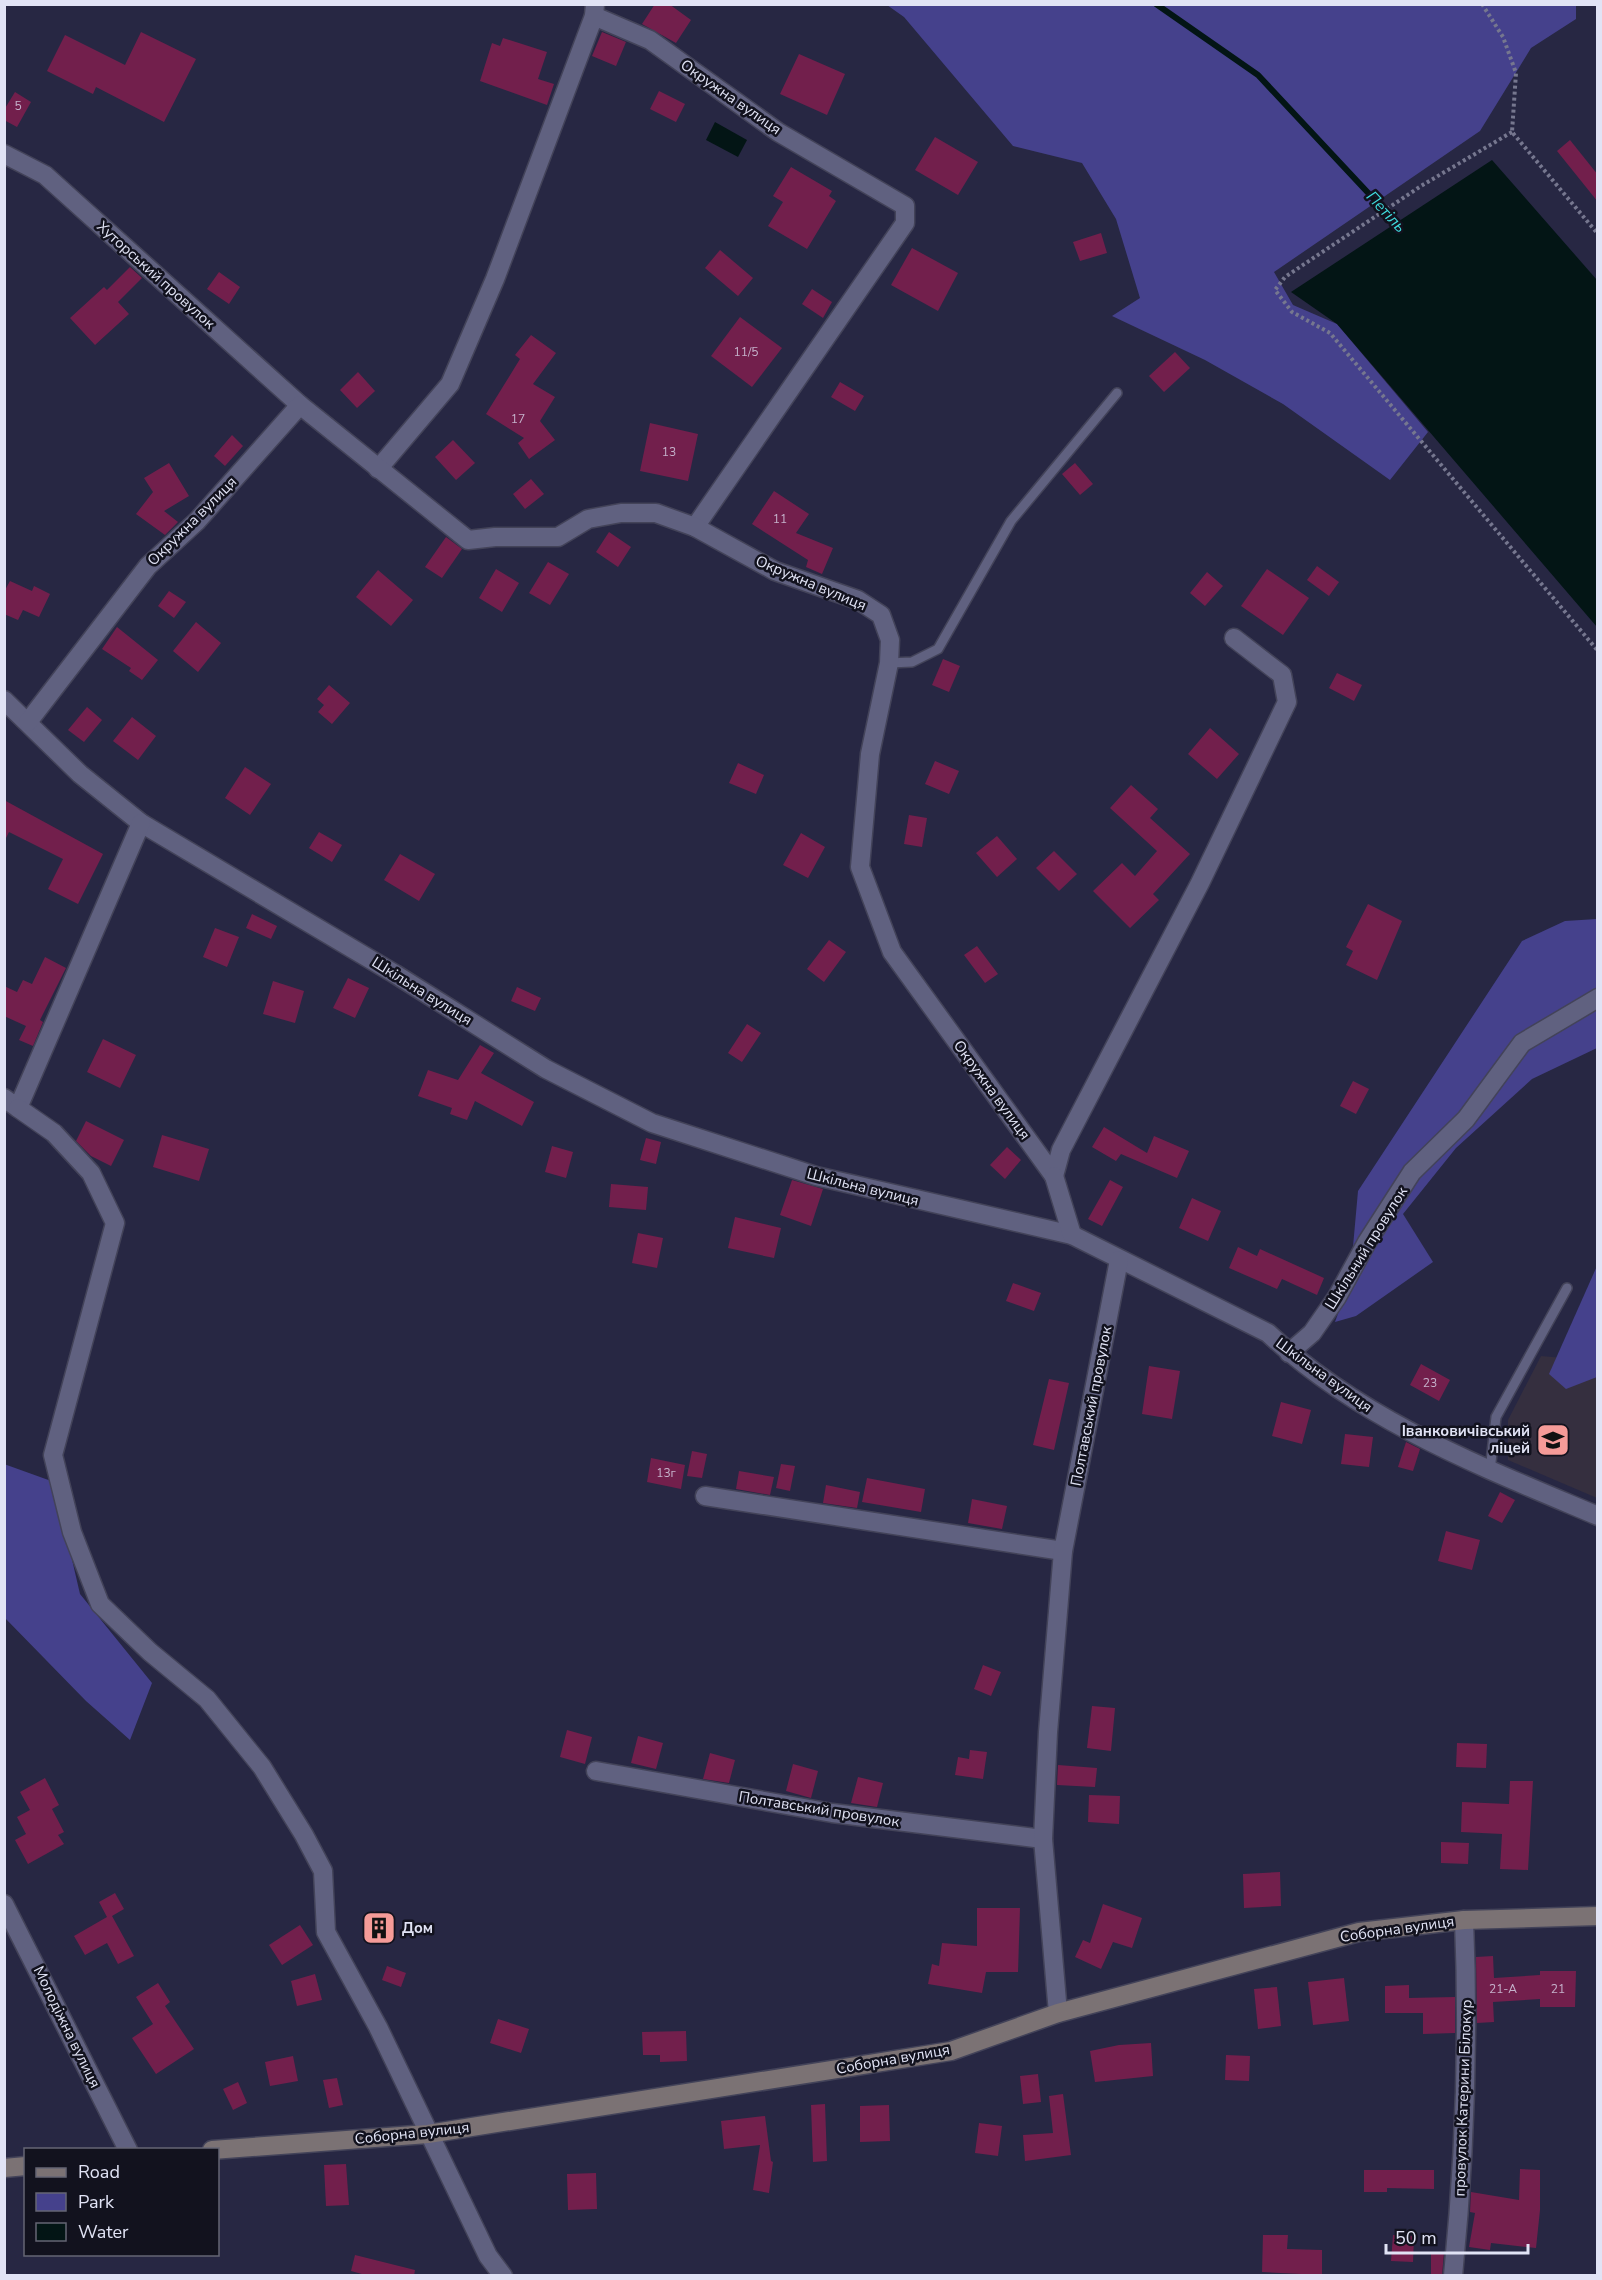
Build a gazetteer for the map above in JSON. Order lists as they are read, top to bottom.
{
  "streets": {
    "street": [
      "Окружна вулиця",
      "Хуторський провулок",
      "Шкільна вулиця",
      "Шкільний провулок",
      "Полтавський провулок",
      "Соборна вулиця",
      "Молодіжна вулиця",
      "провулок Катерини Білокур"
    ]
  },
  "crossings": [
    ["Окружна вулиця", "Хуторський провулок"],
    ["Окружна вулиця", "Шкільна вулиця"],
    ["Шкільна вулиця", "Шкільний провулок"],
    ["Шкільна вулиця", "Полтавський провулок"],
    ["Полтавський провулок", "Соборна вулиця"],
    ["Соборна вулиця", "провулок Катерини Білокур"]
  ],
  "water": ["Петіль"],
  "places": {
    "school or university": ["Іванковичівський ліцей"],
    "building": ["Дом"]
  },
  "house_numbers": [
    "5",
    "11/5",
    "17",
    "13",
    "11",
    "23",
    "13г",
    "21-А",
    "21"
  ],
  "legend": ["Road", "Park", "Water"],
  "scale_bar": "50 m"
}
